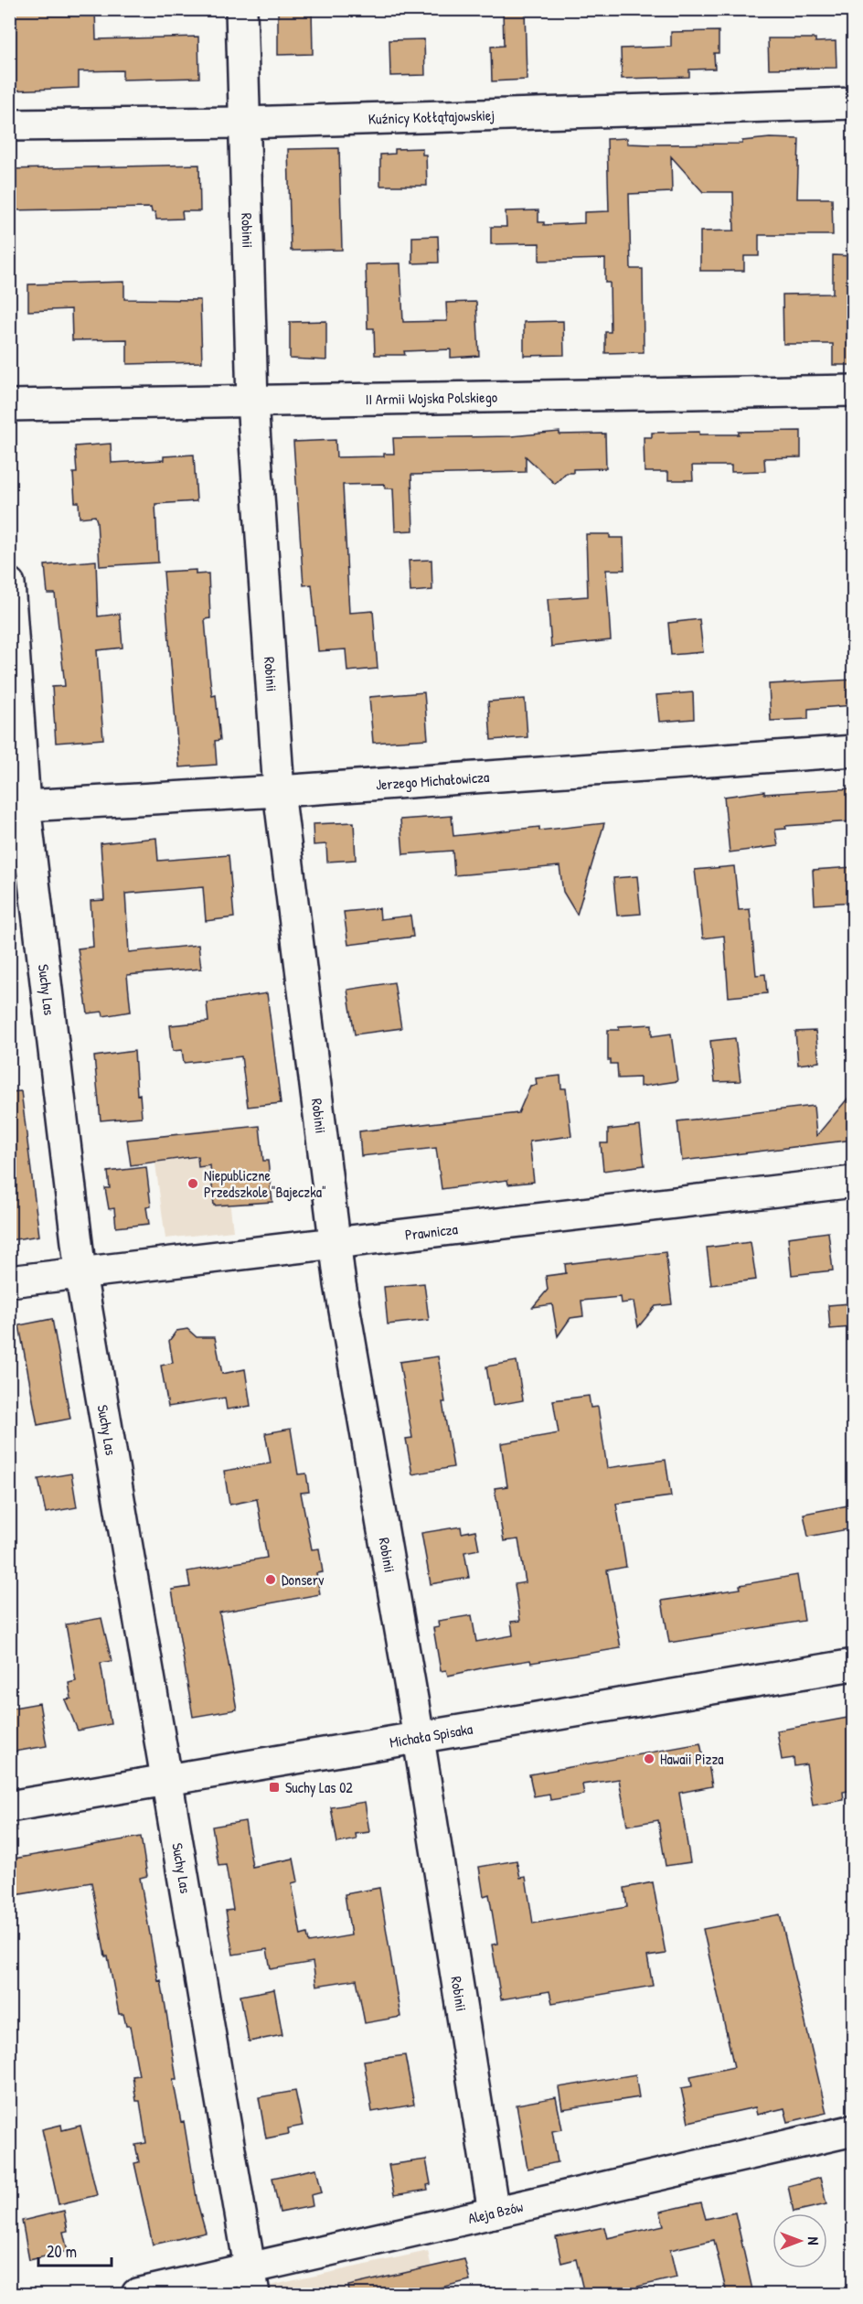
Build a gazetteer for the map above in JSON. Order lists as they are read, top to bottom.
{
  "streets": {
    "street": [
      "Kuźnicy Kołłątajowskiej",
      "Robinii",
      "II Armii Wojska Polskiego",
      "Jerzego Michałowicza",
      "Suchy Las",
      "Prawnicza",
      "Michała Spisaka",
      "Aleja Bzów"
    ]
  },
  "crossings": [
    ["Kuźnicy Kołłątajowskiej", "Robinii"],
    ["Robinii", "II Armii Wojska Polskiego"],
    ["Robinii", "Jerzego Michałowicza"],
    ["Robinii", "Prawnicza"],
    ["Robinii", "Michała Spisaka"],
    ["Robinii", "Aleja Bzów"],
    ["Jerzego Michałowicza", "Suchy Las"],
    ["Suchy Las", "Prawnicza"],
    ["Suchy Las", "Michała Spisaka"],
    ["Suchy Las", "Aleja Bzów"]
  ],
  "places": {
    "other": ["Niepubliczne Przedszkole \"Bajeczka\"", "Donserv", "Hawaii Pizza"],
    "transit": ["Suchy Las 02"]
  },
  "scale_bar": "20 m",
  "north": "right"
}
